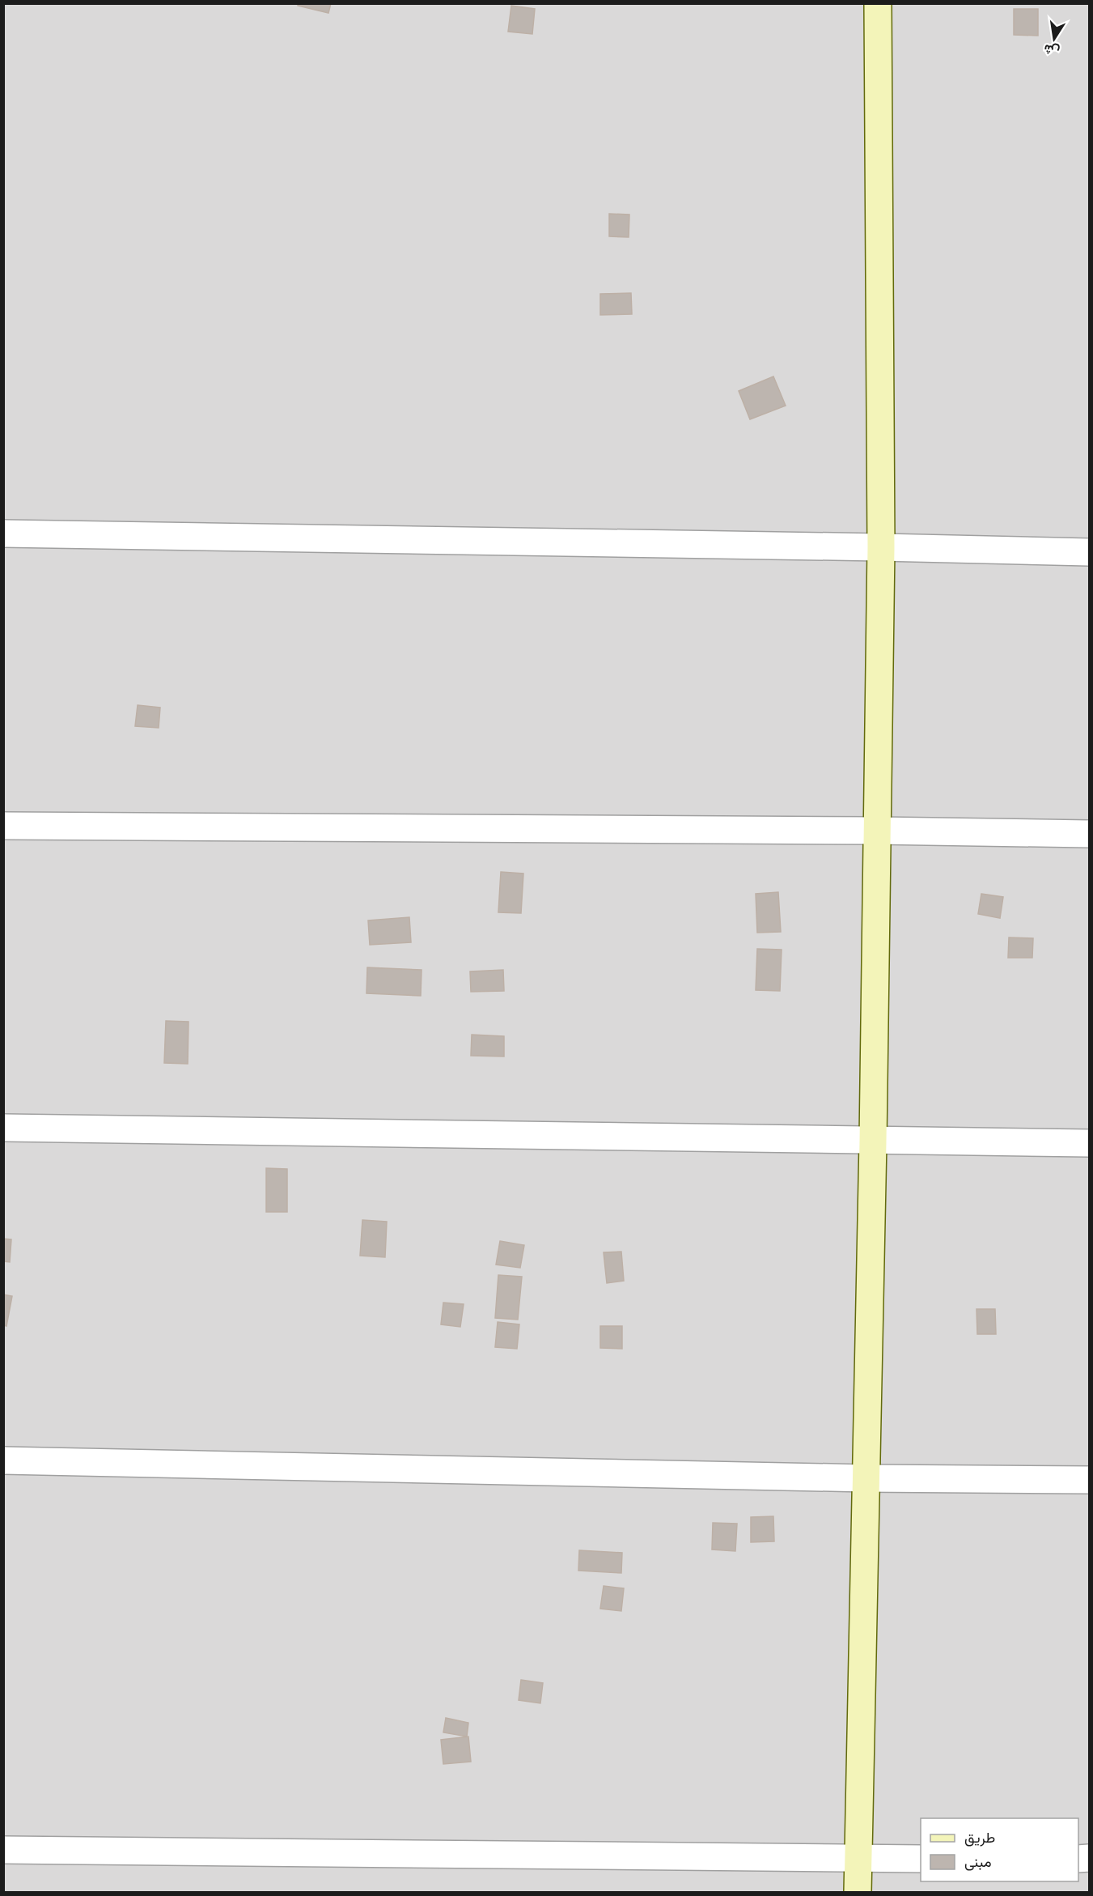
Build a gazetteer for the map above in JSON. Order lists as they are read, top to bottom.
{
  "legend": ["طريق", "مبنى"],
  "north": "bottom"
}
